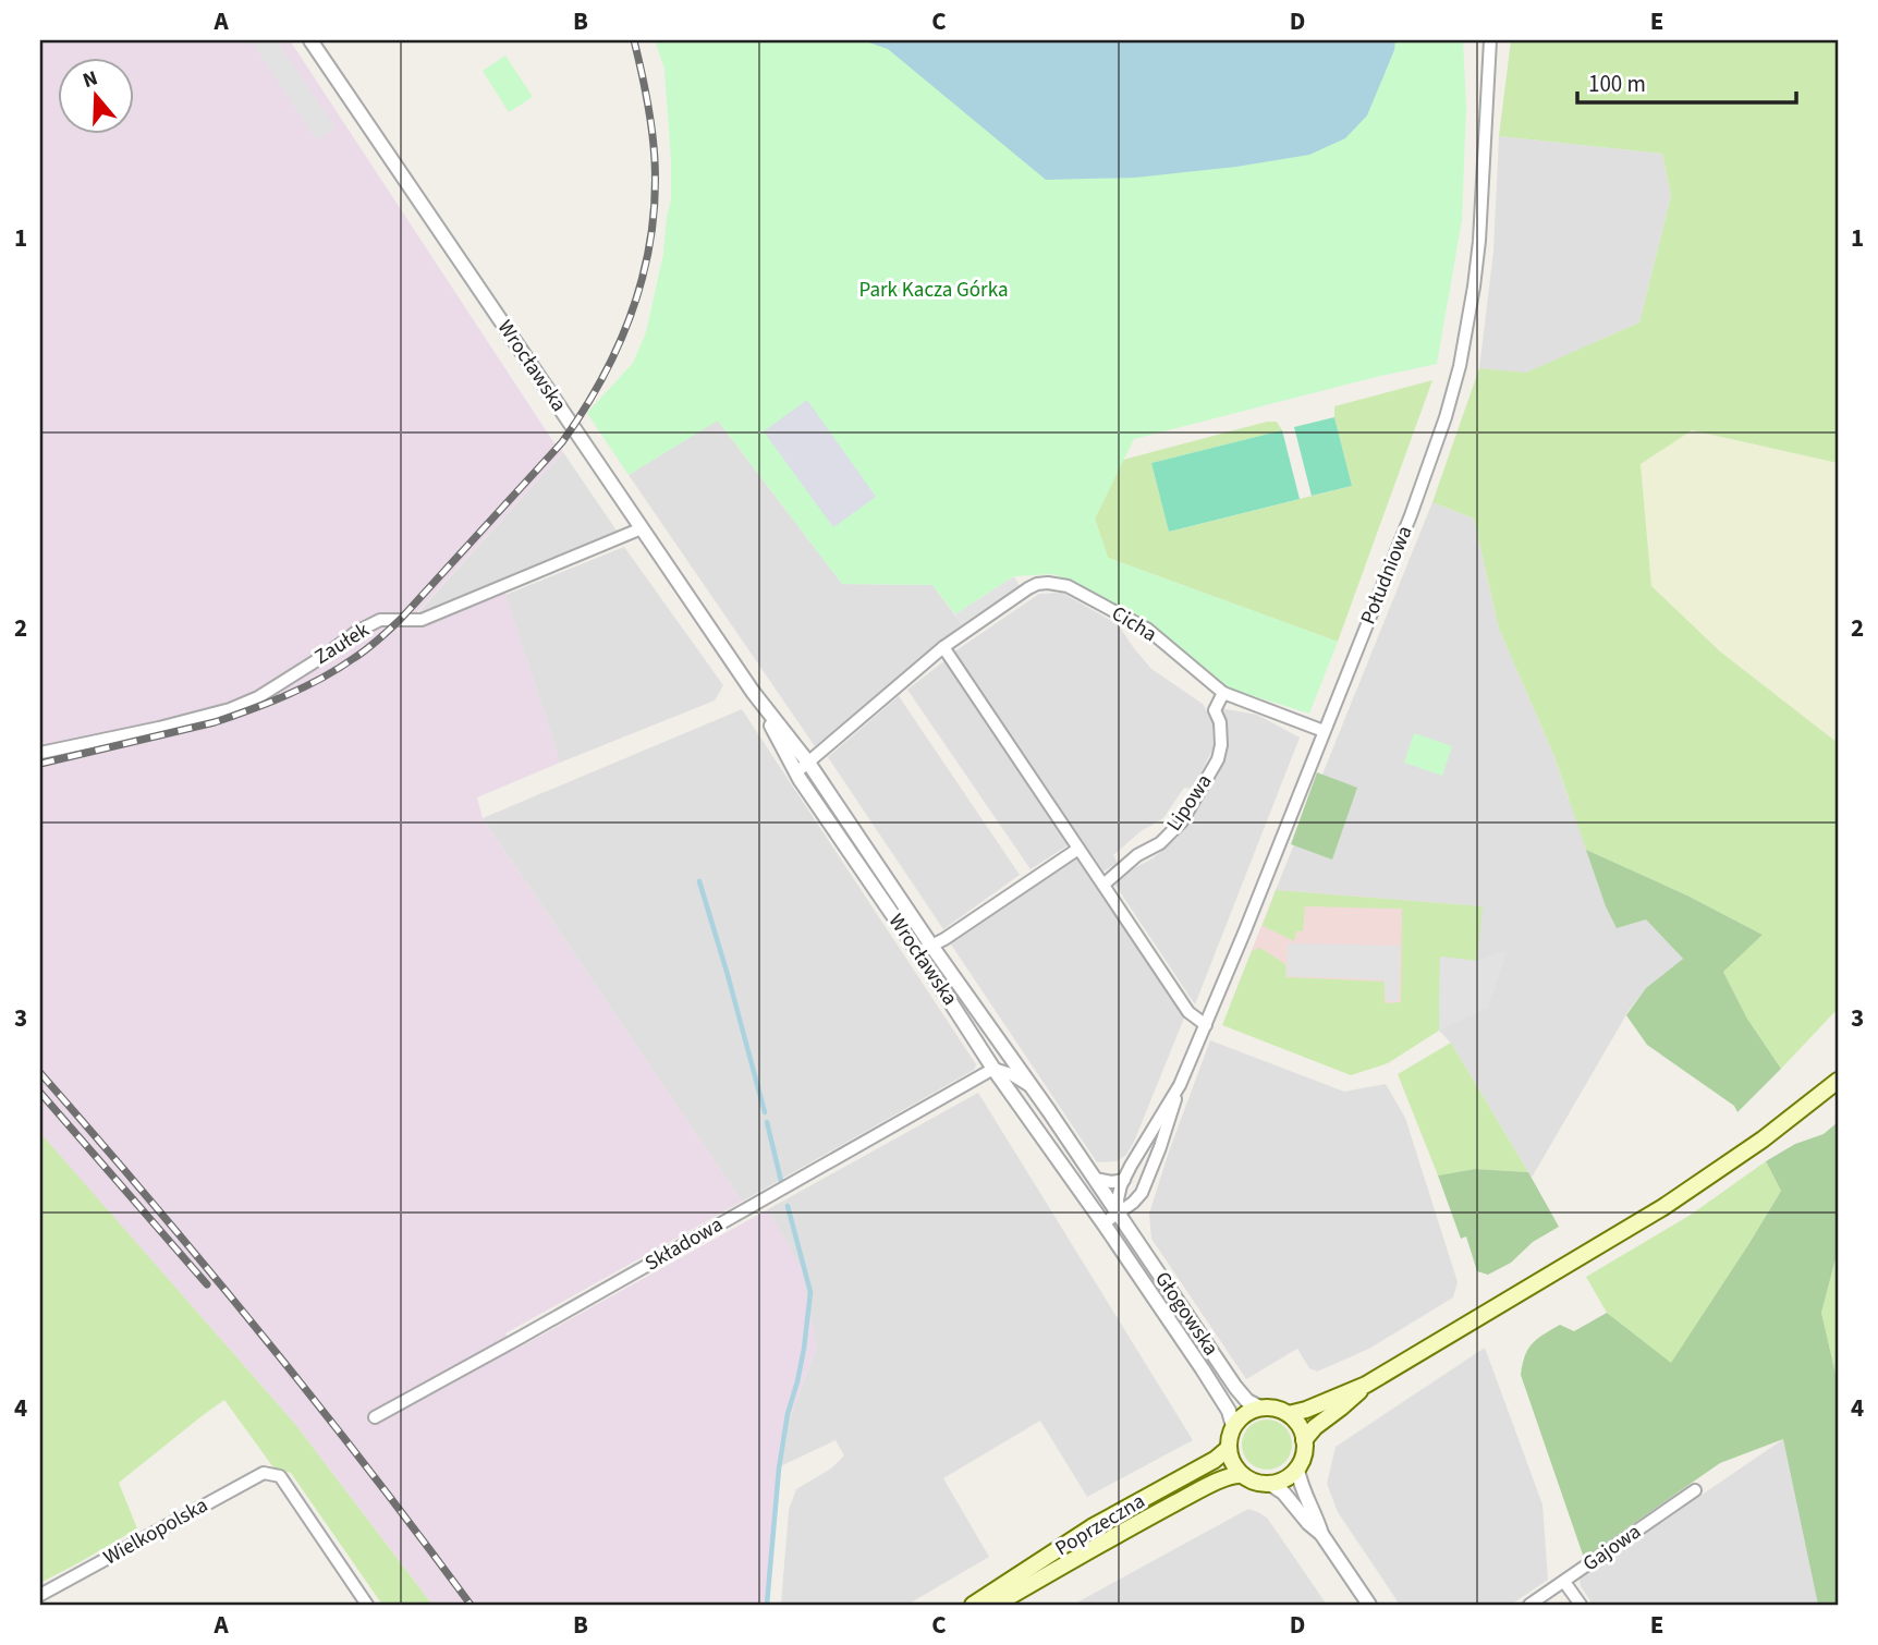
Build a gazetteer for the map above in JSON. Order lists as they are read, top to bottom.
{
  "streets": {
    "main road": ["Poprzeczna"],
    "street": [
      "Wrocławska",
      "Południowa",
      "Cicha",
      "Zaułek",
      "Lipowa",
      "Składowa",
      "Głogowska",
      "Wielkopolska",
      "Gajowa"
    ]
  },
  "crossings": [
    ["Wrocławska", "Południowa"],
    ["Wrocławska", "Cicha"],
    ["Wrocławska", "Zaułek"],
    ["Wrocławska", "Składowa"],
    ["Wrocławska", "Głogowska"],
    ["Południowa", "Cicha"],
    ["Południowa", "Głogowska"],
    ["Cicha", "Lipowa"],
    ["Głogowska", "Poprzeczna"]
  ],
  "parks": ["Park Kacza Górka"],
  "scale_bar": "100 m",
  "north": "top",
  "grid": {
    "columns": [
      "A",
      "B",
      "C",
      "D",
      "E"
    ],
    "rows": [
      "1",
      "2",
      "3",
      "4"
    ]
  }
}
